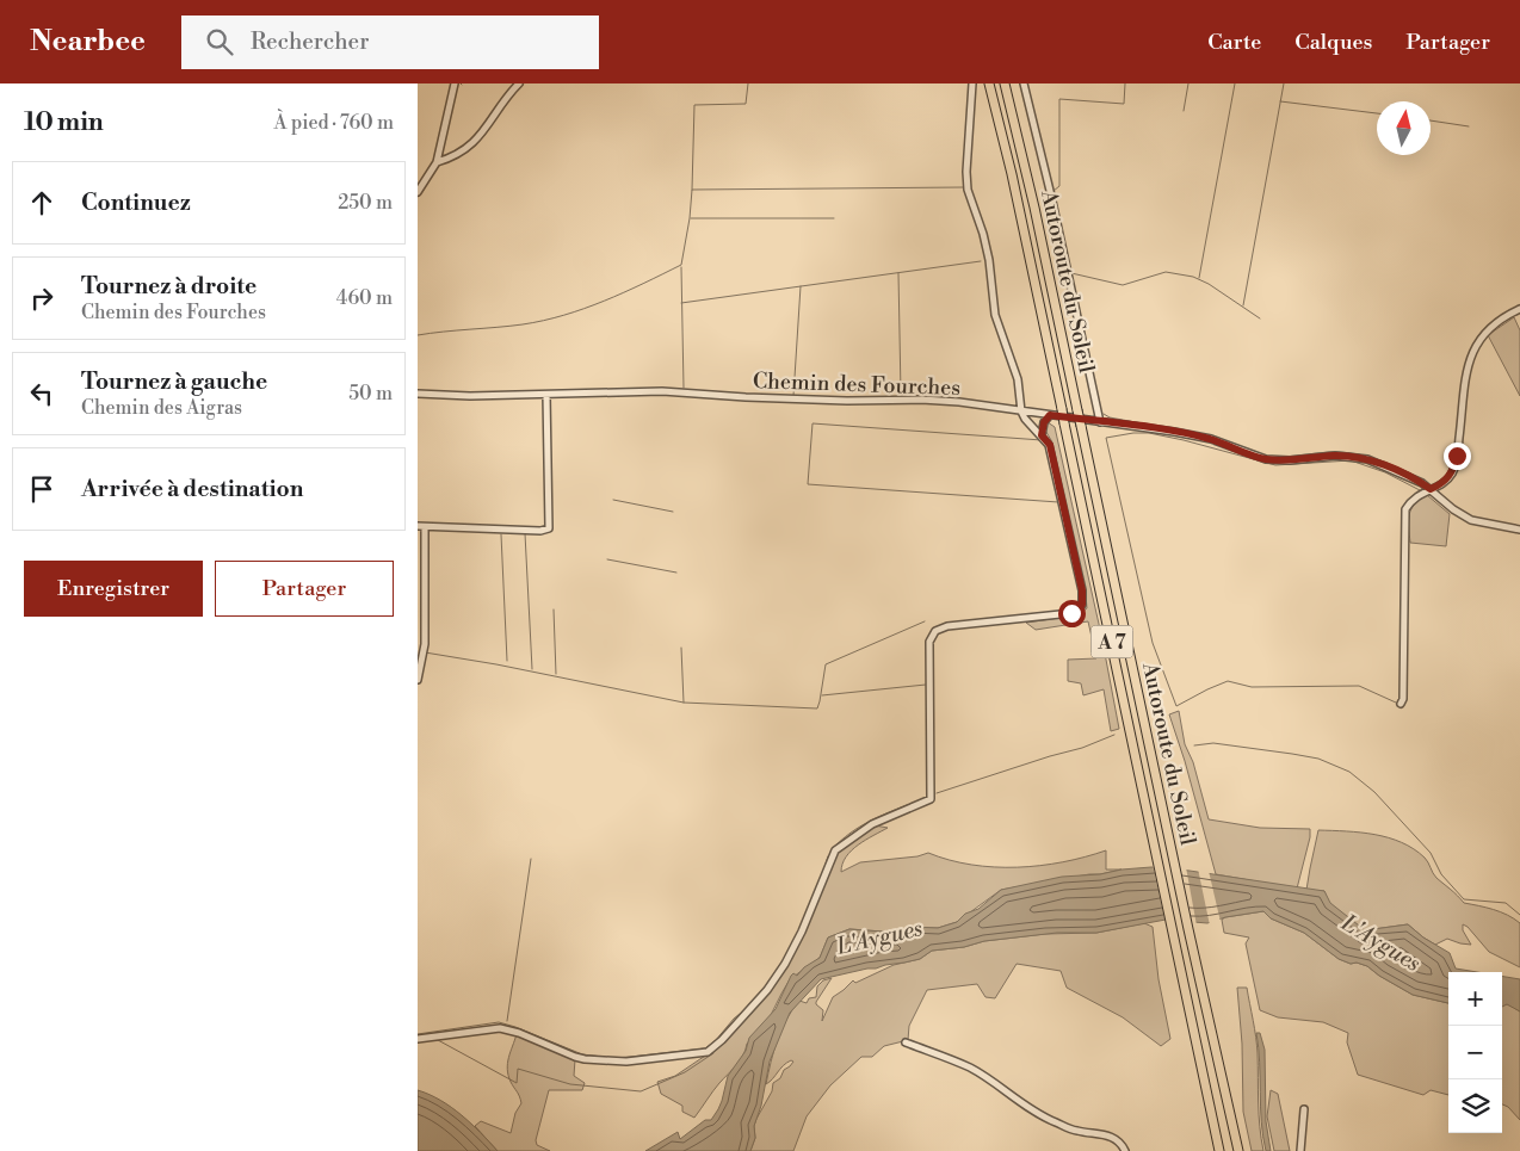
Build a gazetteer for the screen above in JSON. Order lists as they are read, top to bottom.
{
  "streets": {
    "highway": ["Autoroute du Soleil", "A 7"],
    "street": ["Chemin des Fourches"]
  },
  "water": ["L'Aygues"],
  "north": "top",
  "page": {
    "header": "Nearbee",
    "search": "Rechercher",
    "nav": ["Carte", "Calques", "Partager"],
    "heading": ["10 min", "À pied · 760 m"],
    "list": [
      ["Continuez", "250 m"],
      ["Tournez à droite", "Chemin des Fourches", "460 m"],
      ["Tournez à gauche", "Chemin des Aigras", "50 m"],
      "Arrivée à destination"
    ],
    "buttons": ["Enregistrer", "Partager"],
    "map_buttons": ["+", "−"]
  }
}
